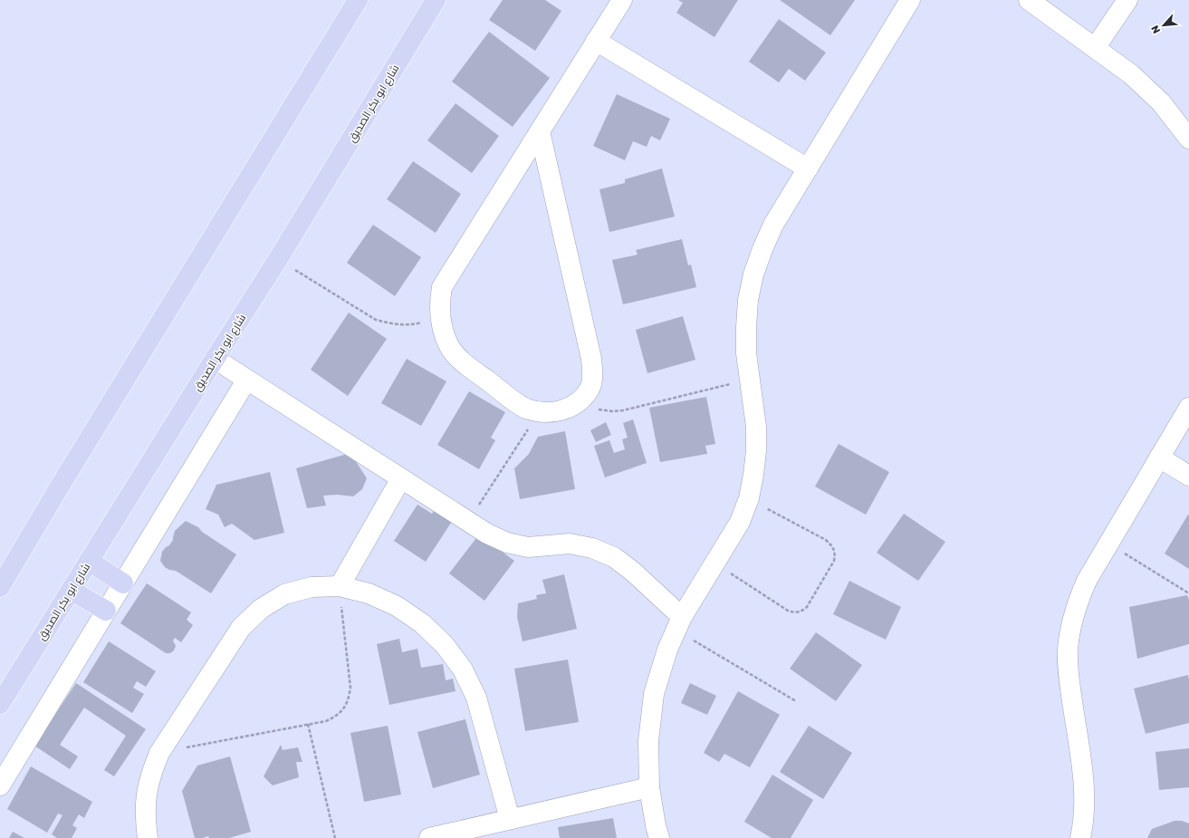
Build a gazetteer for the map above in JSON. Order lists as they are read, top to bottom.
{
  "streets": {
    "main road": ["شارع ابو بكر الصديق"]
  },
  "north": "bottom left"
}
